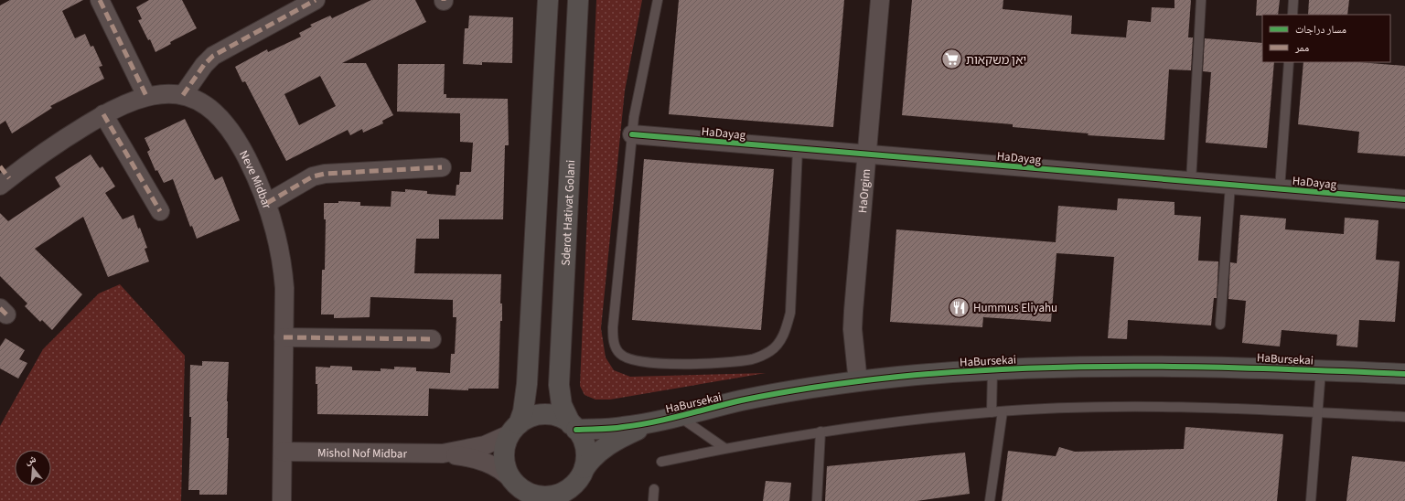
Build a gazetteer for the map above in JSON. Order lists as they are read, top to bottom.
{
  "streets": {
    "street": [
      "HaDayag",
      "Neve Midbar",
      "HaOrgim",
      "Sderot Hativat Golani",
      "HaBursekai",
      "Mishol Nof Midbar"
    ]
  },
  "crossings": [
    ["HaDayag", "HaOrgim"],
    ["Neve Midbar", "Mishol Nof Midbar"],
    ["HaOrgim", "HaBursekai"],
    ["Sderot Hativat Golani", "HaBursekai"],
    ["Sderot Hativat Golani", "Mishol Nof Midbar"],
    ["HaBursekai", "Mishol Nof Midbar"]
  ],
  "places": {
    "supermarket": ["יאן משקאות"],
    "restaurant": ["Hummus Eliyahu"]
  },
  "legend": ["مسار دراجات", "ممر"],
  "north": "top"
}
